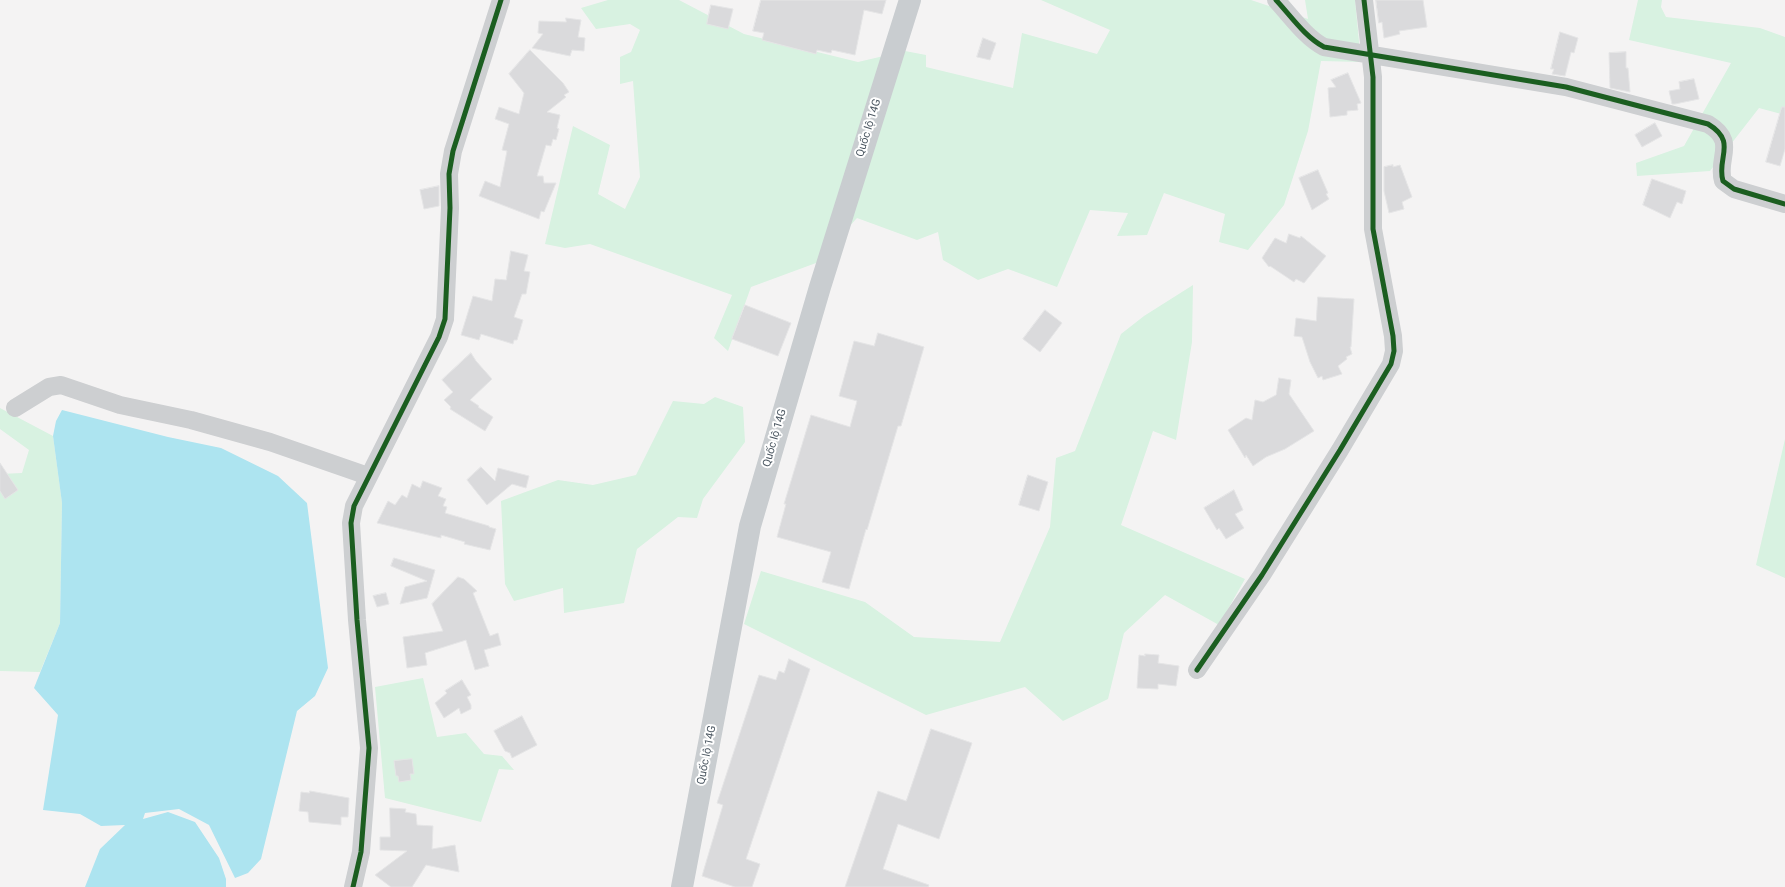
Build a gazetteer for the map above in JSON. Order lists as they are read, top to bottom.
{
  "streets": {
    "main road": ["Quốc lộ 14G"]
  }
}
